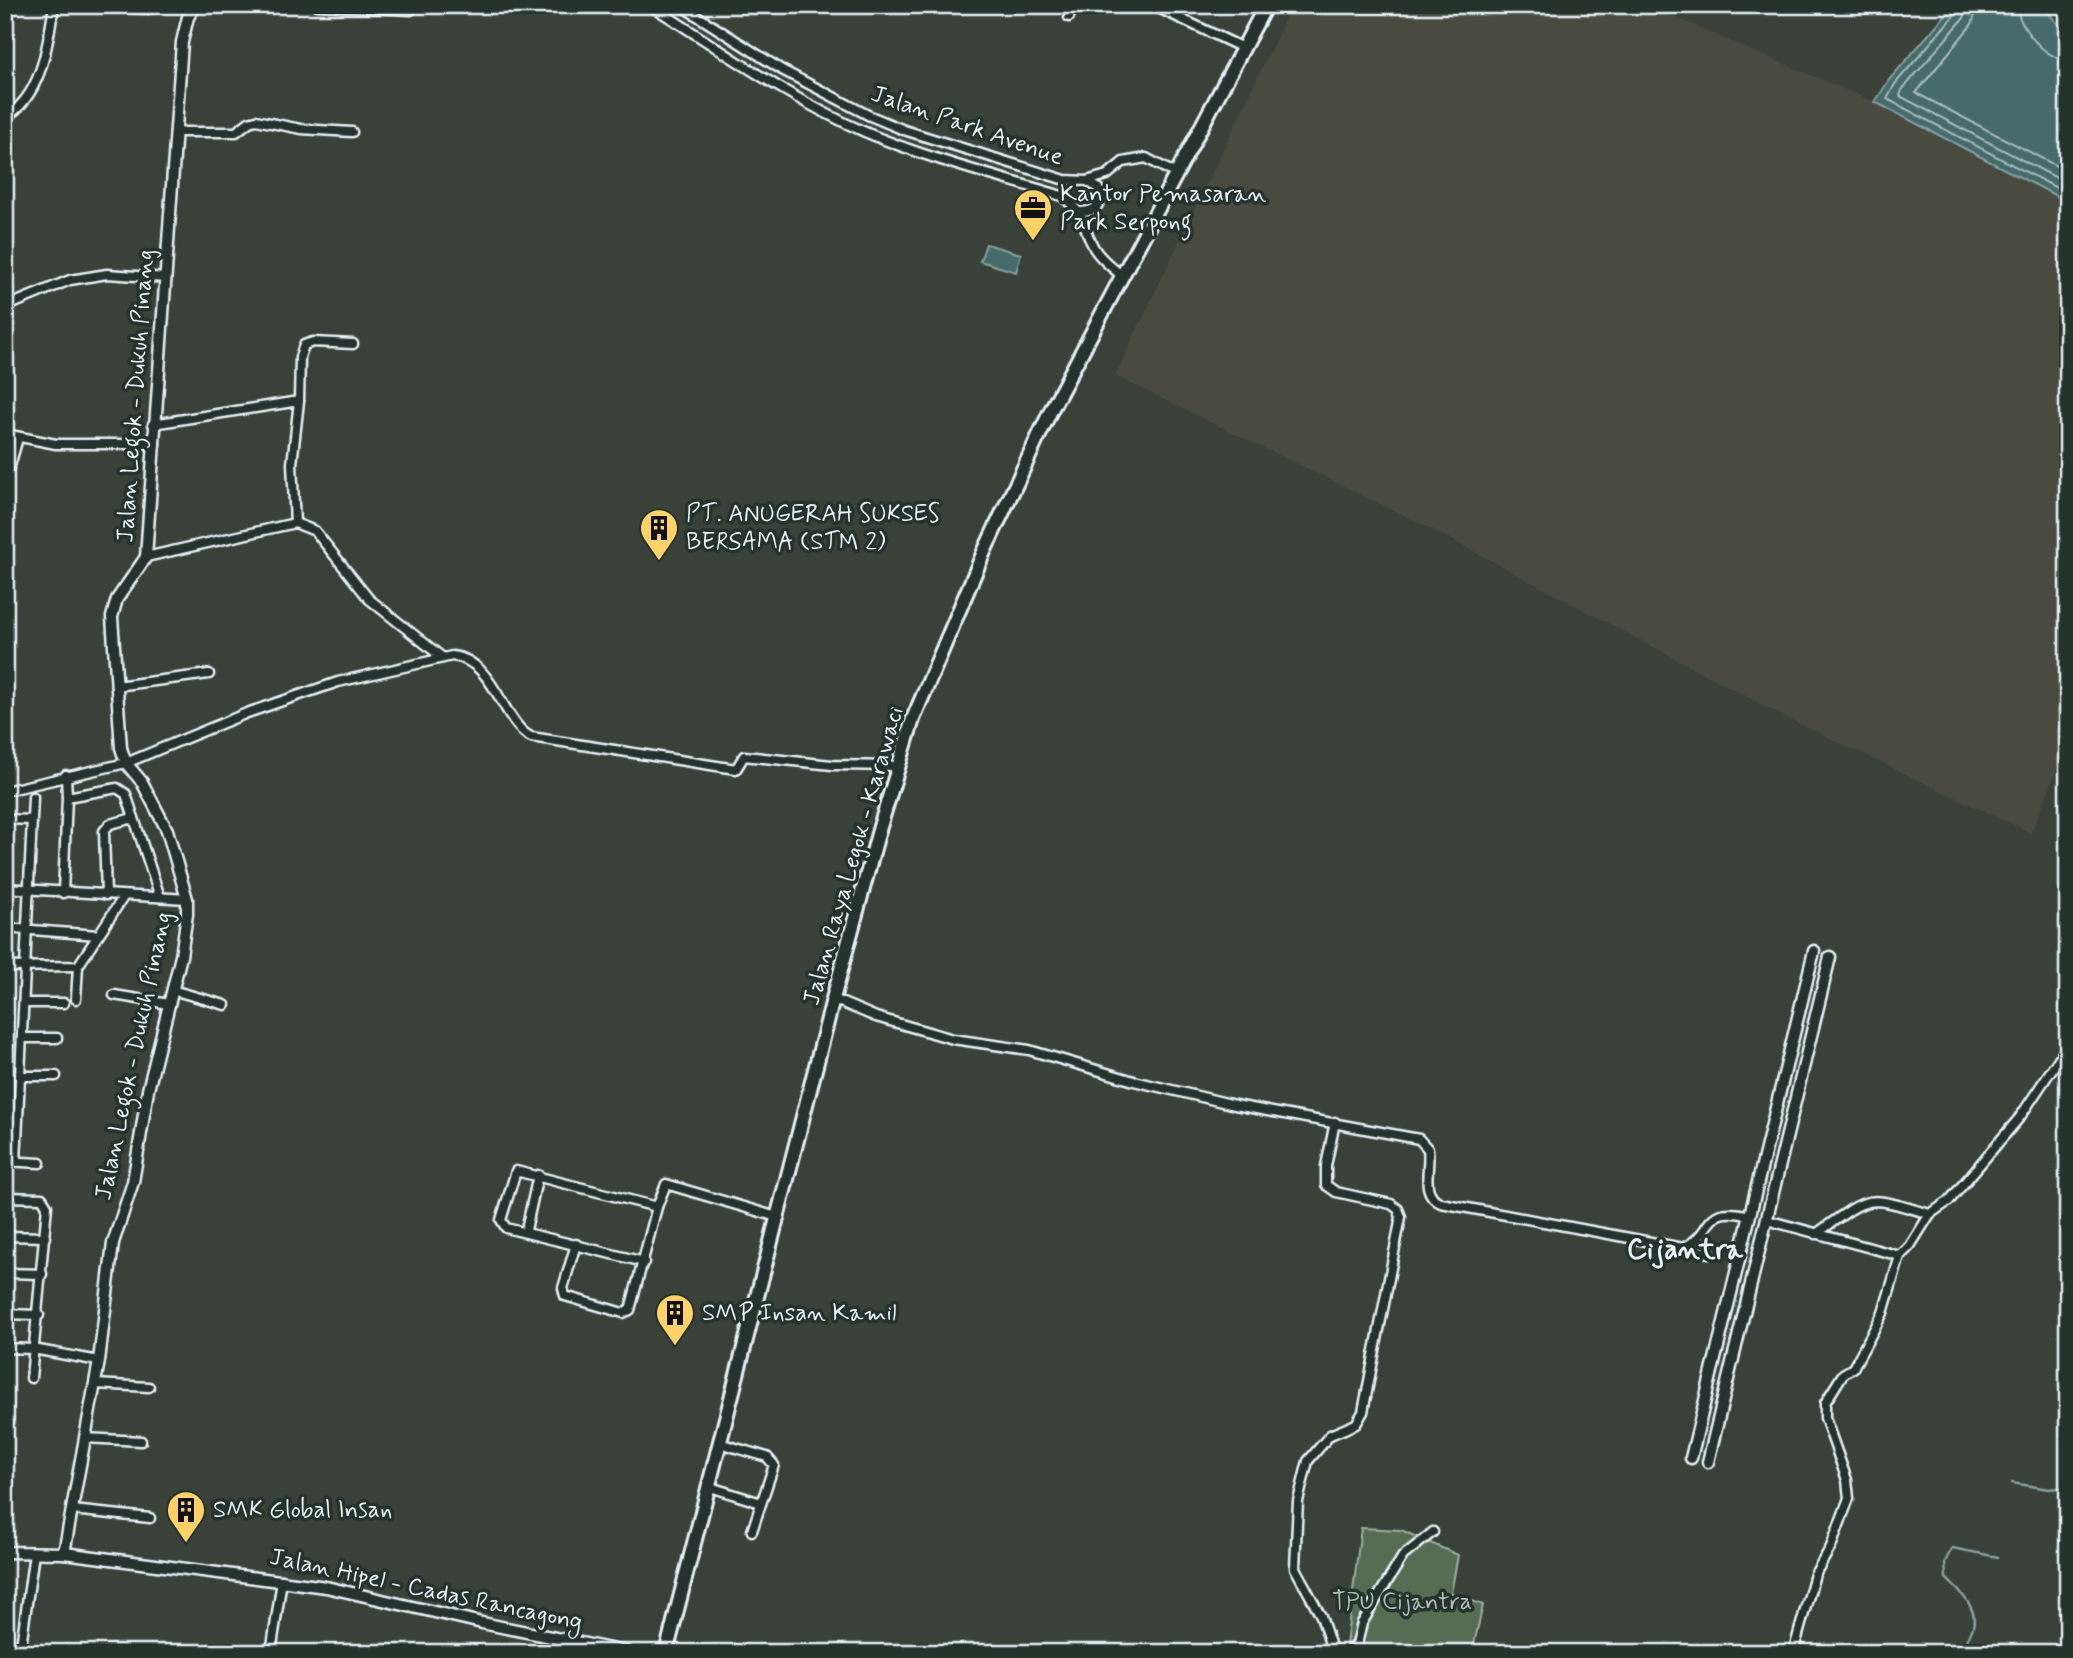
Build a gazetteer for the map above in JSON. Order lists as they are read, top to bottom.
{
  "streets": {
    "main road": ["Jalan Raya Legok - Karawaci"],
    "street": ["Jalan Park Avenue", "Jalan Legok - Dukuh Pinang", "Jalan Hipel - Cadas Rancagong"]
  },
  "crossings": [
    ["Jalan Park Avenue", "Jalan Raya Legok - Karawaci"],
    ["Jalan Legok - Dukuh Pinang", "Jalan Hipel - Cadas Rancagong"]
  ],
  "districts": ["Cijantra"],
  "parks": ["TPU Cijantra"],
  "places": {
    "office": ["Kantor Pemasaran Park Serpong"],
    "building": ["PT. ANUGERAH SUKSES BERSAMA (STM 2)", "SMP Insan Kamil", "SMK Global Insan"]
  }
}
